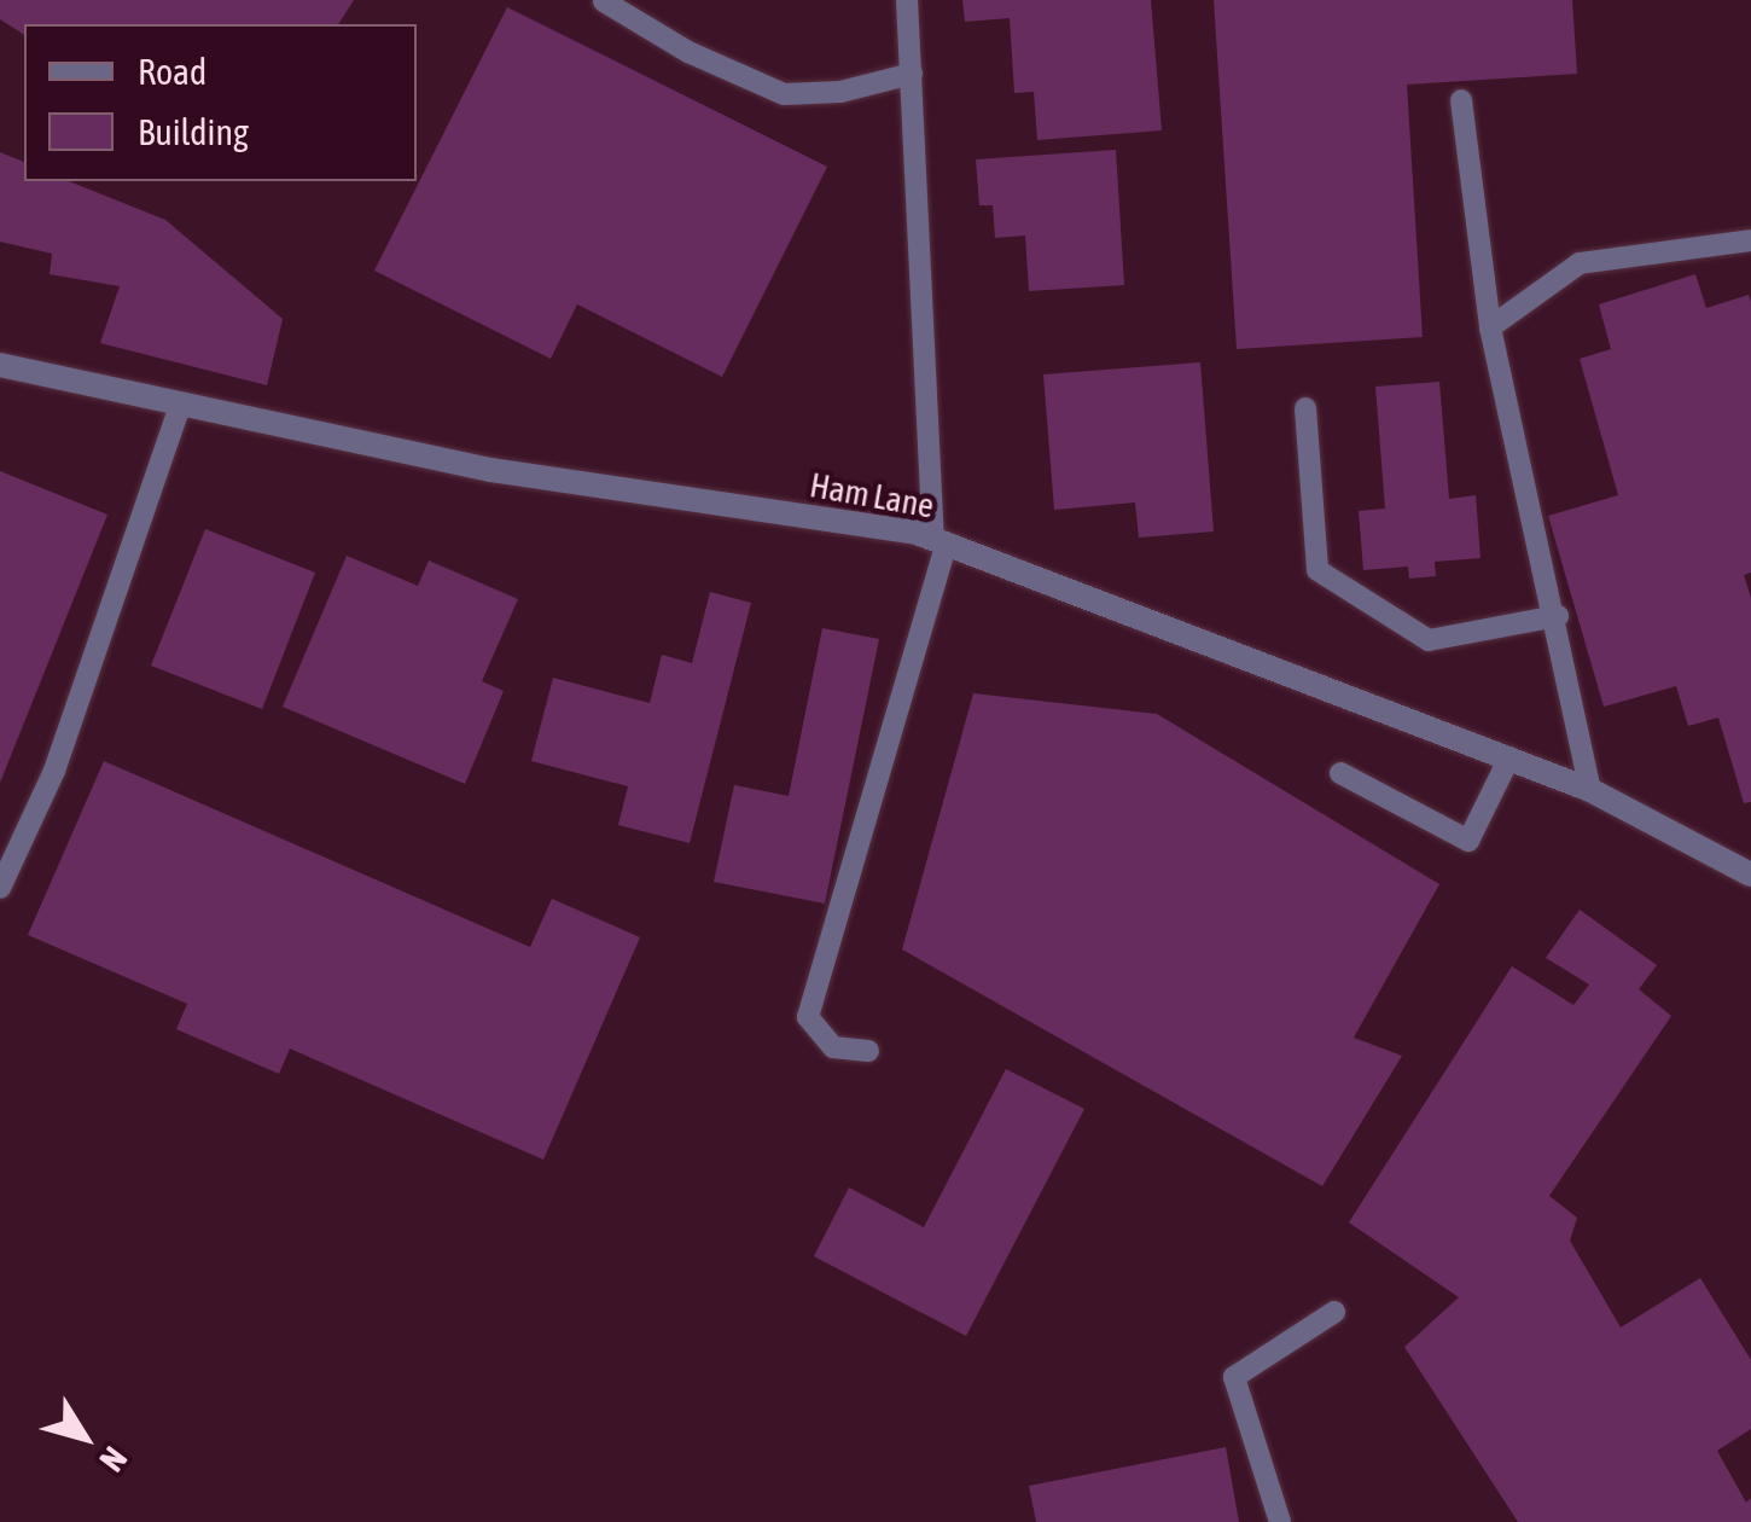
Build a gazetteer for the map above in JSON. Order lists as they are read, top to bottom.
{
  "streets": {
    "street": ["Ham Lane"]
  },
  "legend": ["Road", "Building"],
  "north": "bottom right"
}
